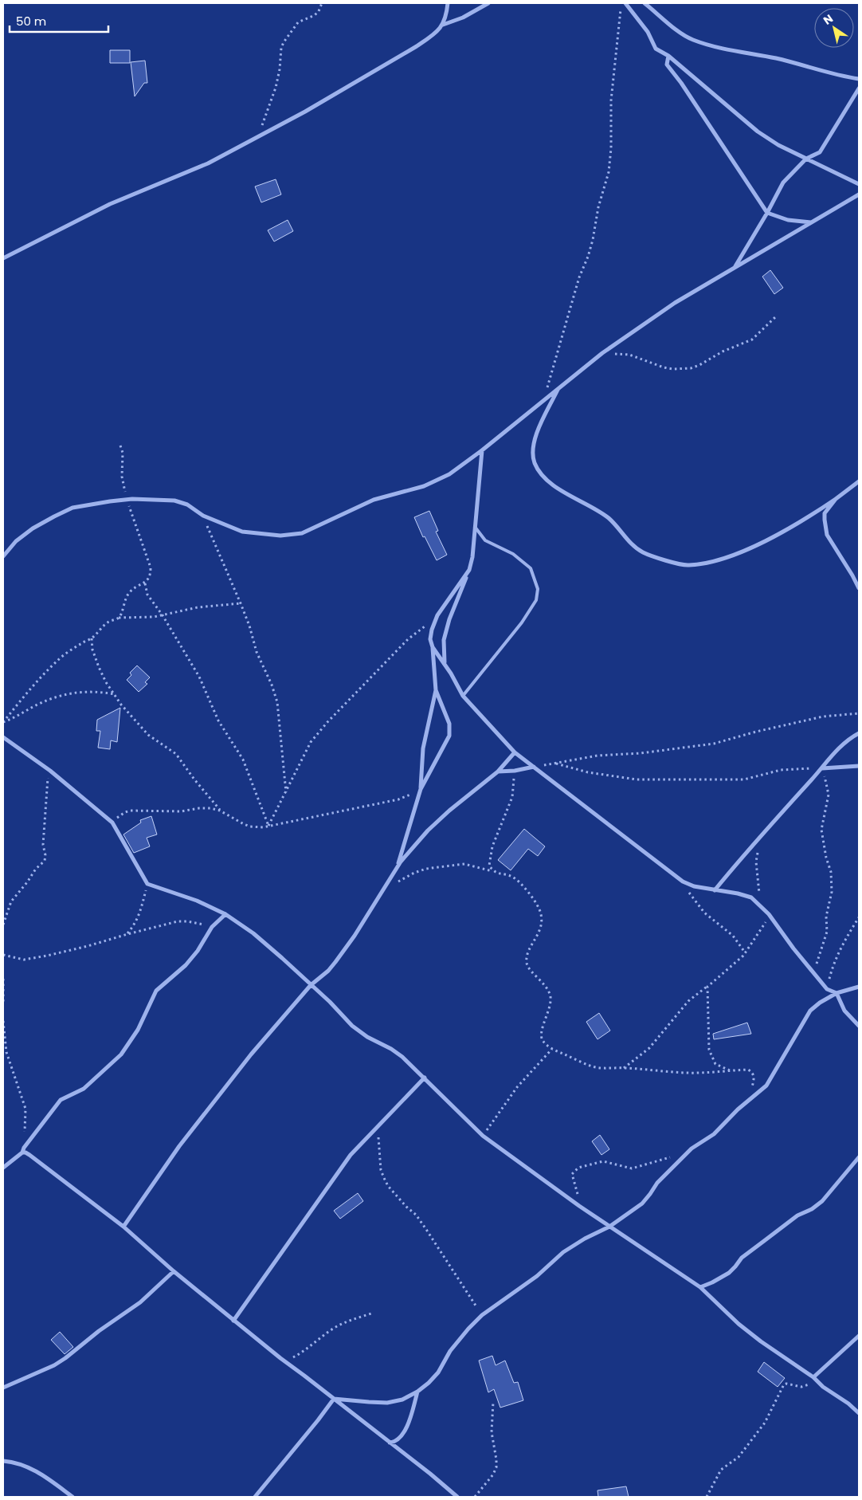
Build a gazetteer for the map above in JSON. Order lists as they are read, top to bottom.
{
  "scale_bar": "50 m",
  "north": "top left"
}
